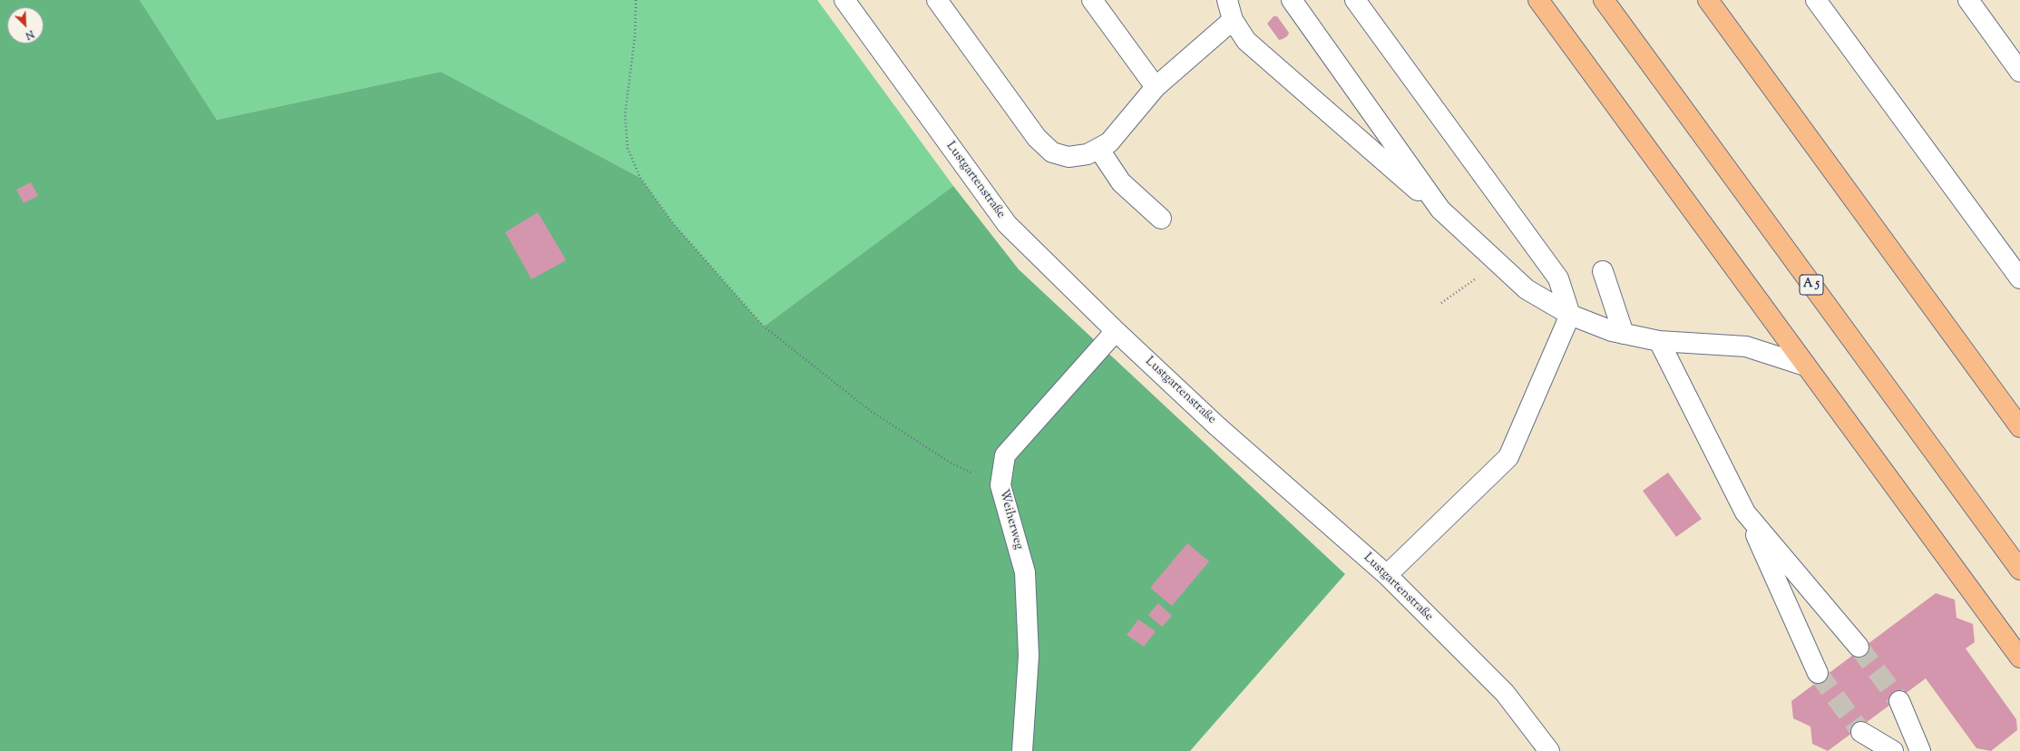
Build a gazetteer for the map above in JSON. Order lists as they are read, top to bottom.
{
  "streets": {
    "highway": ["A 5"],
    "street": ["Lustgartenstraße", "Weiherweg"]
  },
  "crossings": [
    ["Lustgartenstraße", "Weiherweg"]
  ],
  "north": "bottom right"
}
